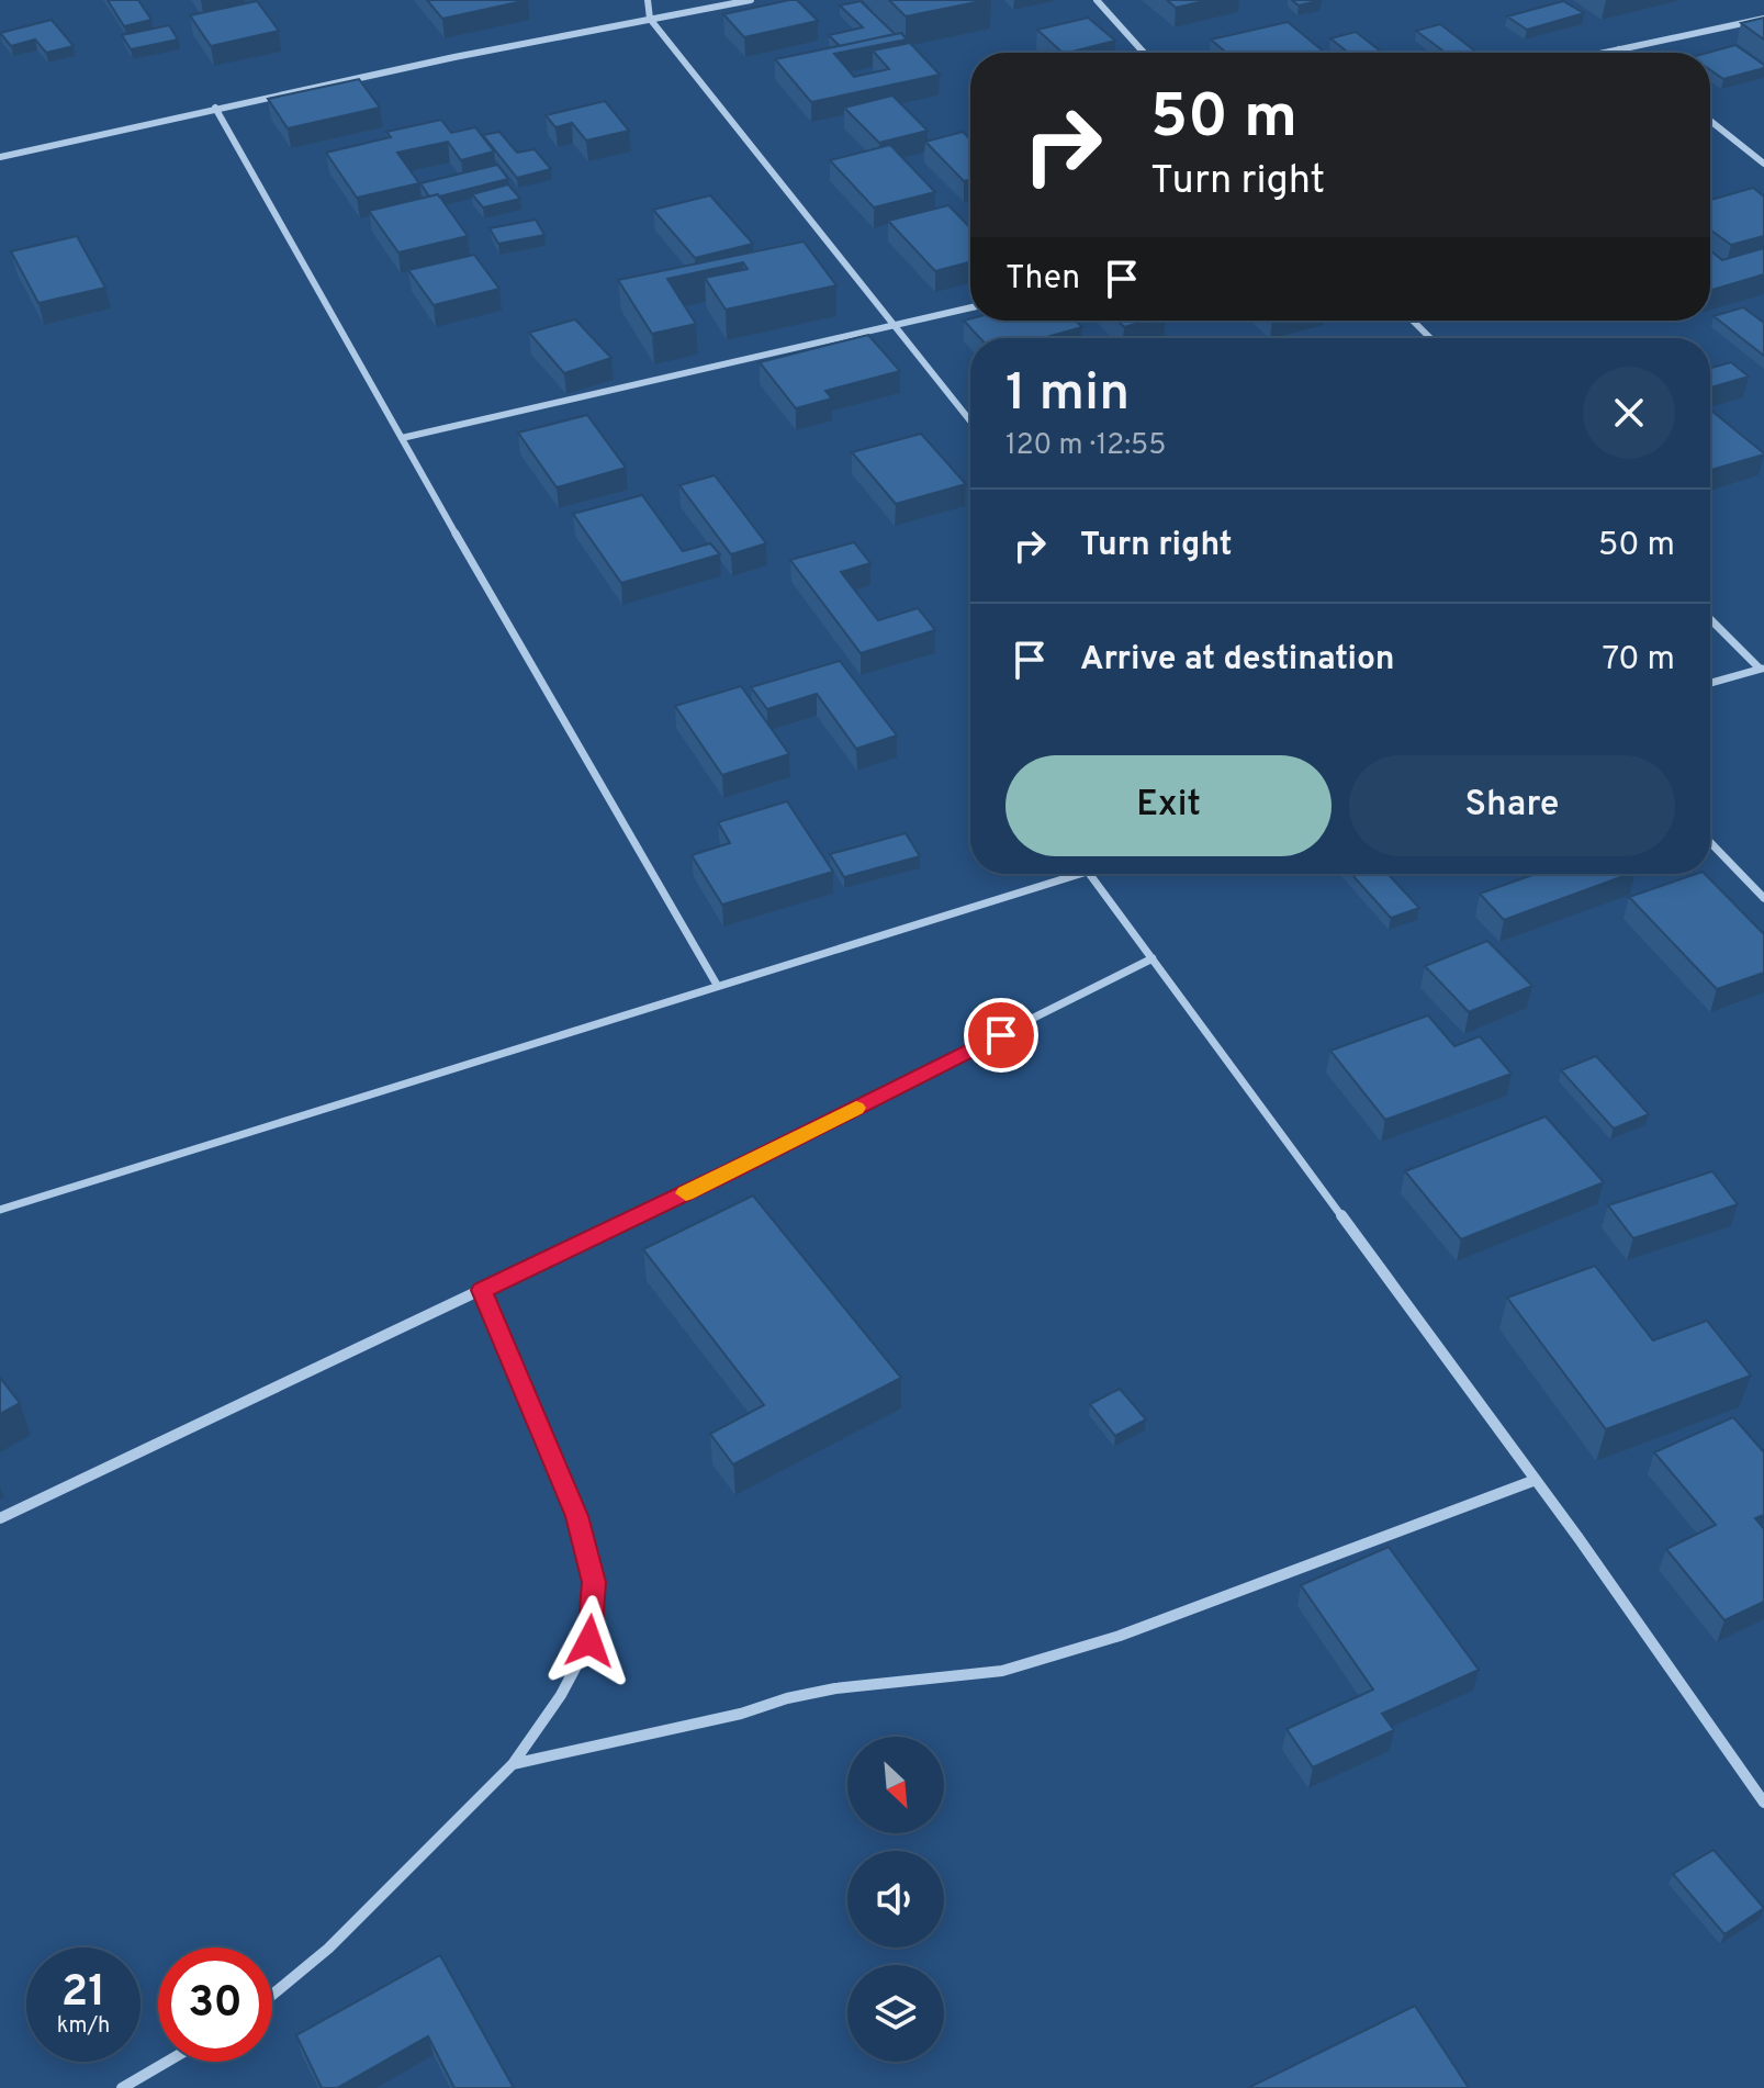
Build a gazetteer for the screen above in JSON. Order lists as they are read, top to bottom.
{
  "north": "bottom right",
  "page": {
    "turn": ["50 m", "Turn right"],
    "then": "Then",
    "heading": ["1 min", "120 m · 12:55"],
    "list": [
      {
        "name": "Turn right",
        "value": "50 m"
      },
      {
        "name": "Arrive at destination",
        "value": "70 m"
      }
    ],
    "buttons": ["Exit", "Share"],
    "speed": "21 km/h",
    "limit": "30"
  }
}
